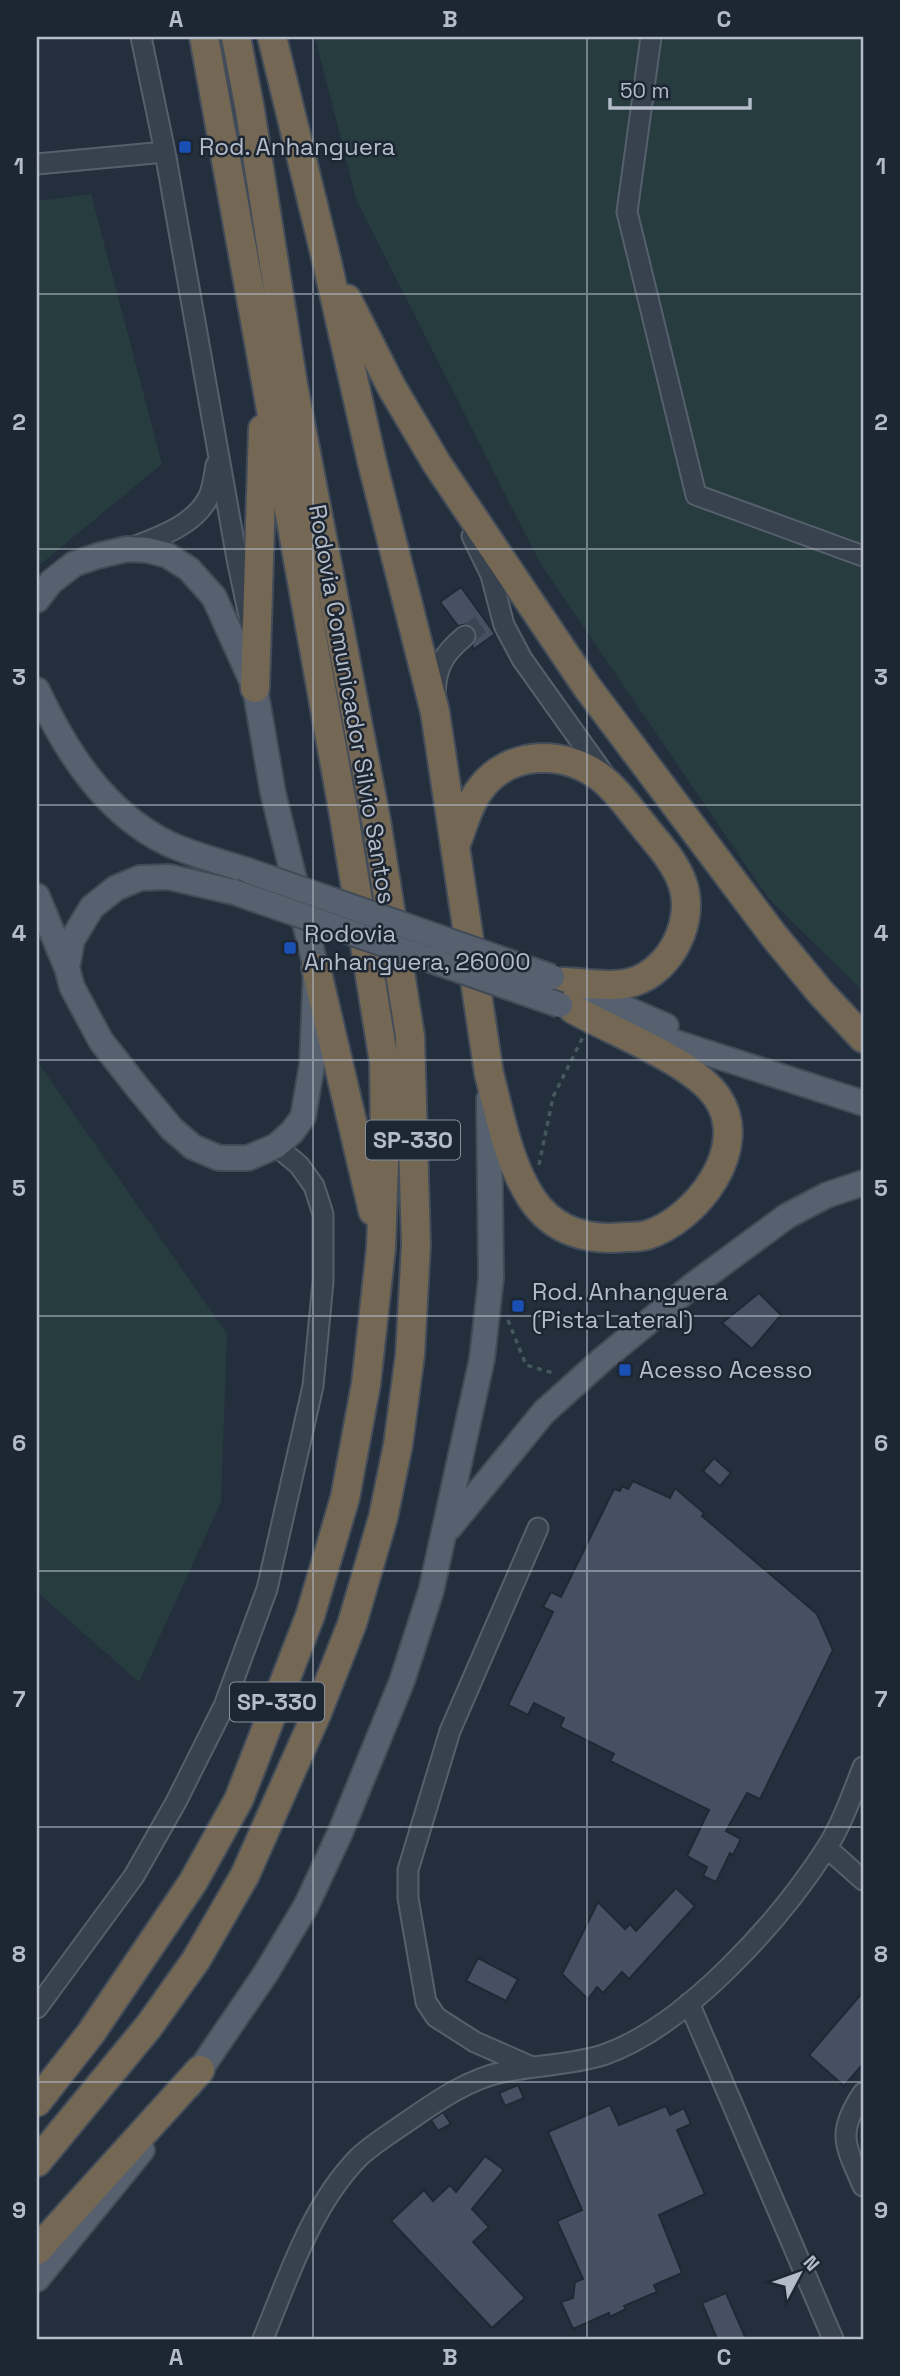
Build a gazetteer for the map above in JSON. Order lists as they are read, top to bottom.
{
  "streets": {
    "highway": ["Rodovia Comunicador Silvio Santos", "SP-330"]
  },
  "places": {
    "transit": [
      "Rod. Anhanguera",
      "Rodovia Anhanguera, 26000",
      "Rod. Anhanguera (Pista Lateral)",
      "Acesso Acesso"
    ]
  },
  "scale_bar": "50 m",
  "north": "top right",
  "grid": {
    "columns": ["A", "B", "C"],
    "rows": [
      "1",
      "2",
      "3",
      "4",
      "5",
      "6",
      "7",
      "8",
      "9"
    ]
  }
}
